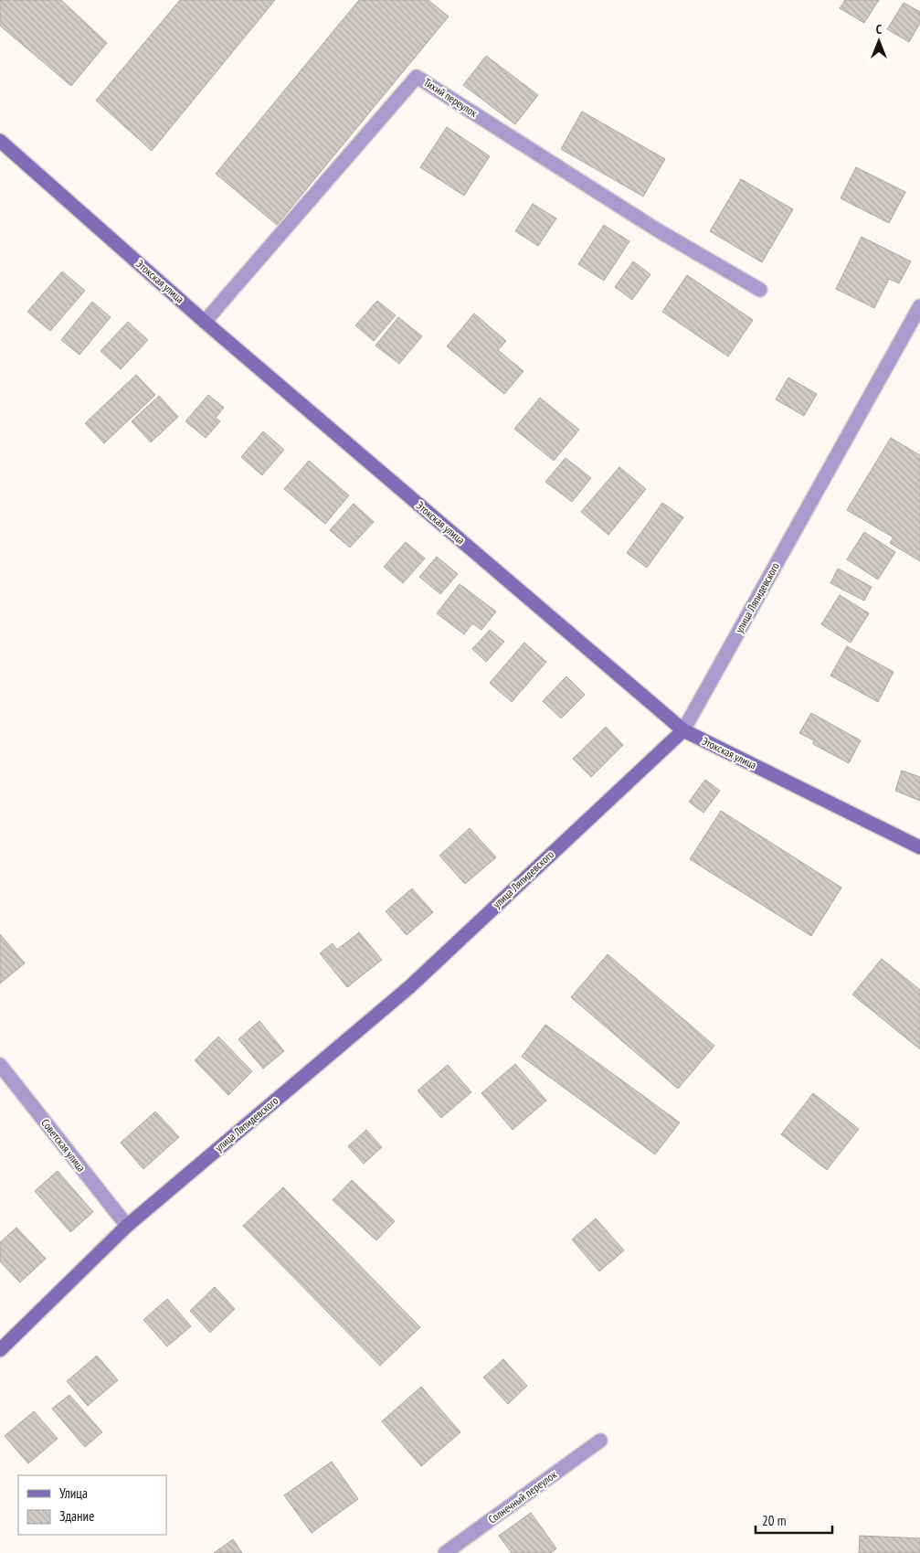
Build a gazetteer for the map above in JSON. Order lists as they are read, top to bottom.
{
  "streets": {
    "main road": ["Этокская улица", "улица Ляпидевского"],
    "street": ["Тихий переулок", "Советская улица", "Солнечный переулок"]
  },
  "crossings": [
    ["Тихий переулок", "Этокская улица"],
    ["Этокская улица", "улица Ляпидевского"],
    ["улица Ляпидевского", "Советская улица"]
  ],
  "legend": ["Улица", "Здание"],
  "scale_bar": "20 m",
  "north": "top"
}
